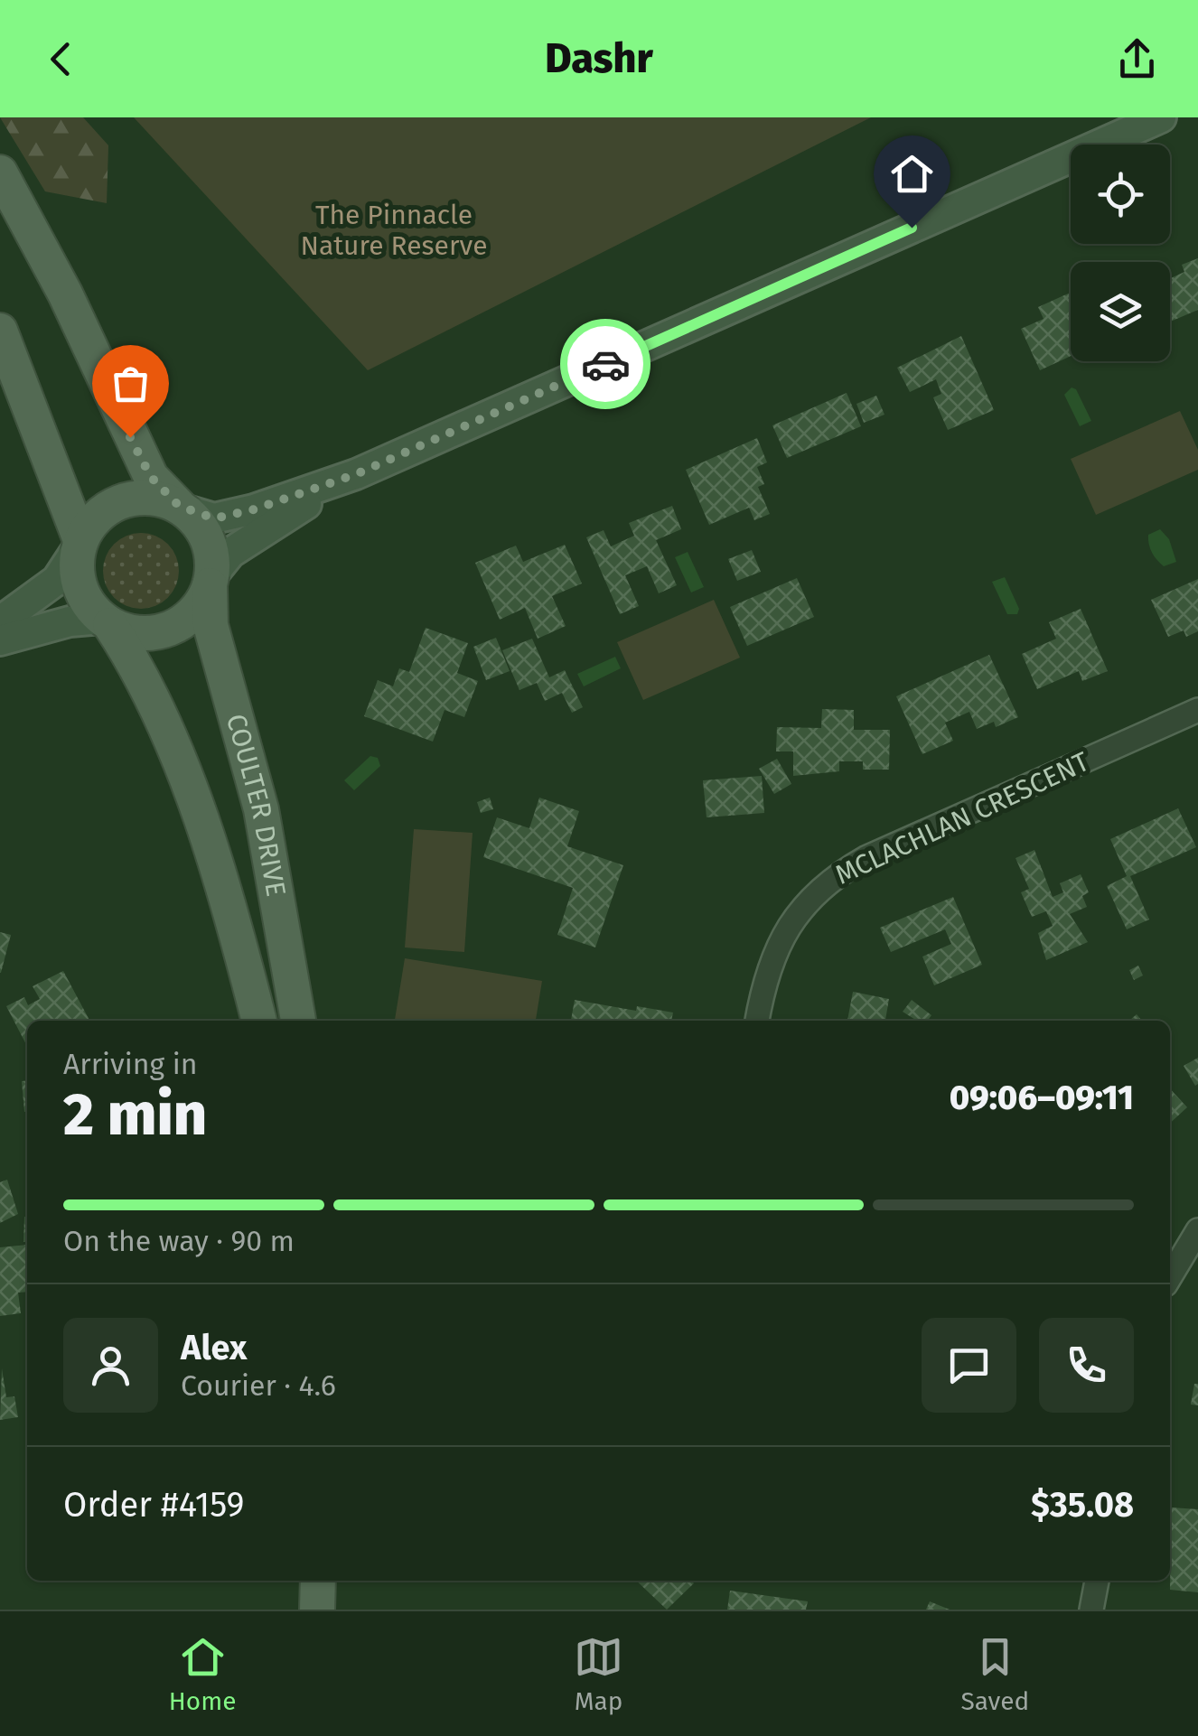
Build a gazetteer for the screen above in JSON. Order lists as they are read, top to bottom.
{
  "streets": {
    "main road": ["COULTER DRIVE"],
    "street": ["MCLACHLAN CRESCENT"]
  },
  "parks": ["The Pinnacle Nature Reserve"],
  "page": {
    "header": "Dashr",
    "heading": ["2 min", "Arriving in", "09:06–09:11"],
    "panel": [
      "Alex",
      "Courier · 4.6",
      "Order #4159",
      "$35.08"
    ],
    "bar": "On the way · 90 m",
    "tabs": ["Home", "Map", "Saved"]
  }
}
